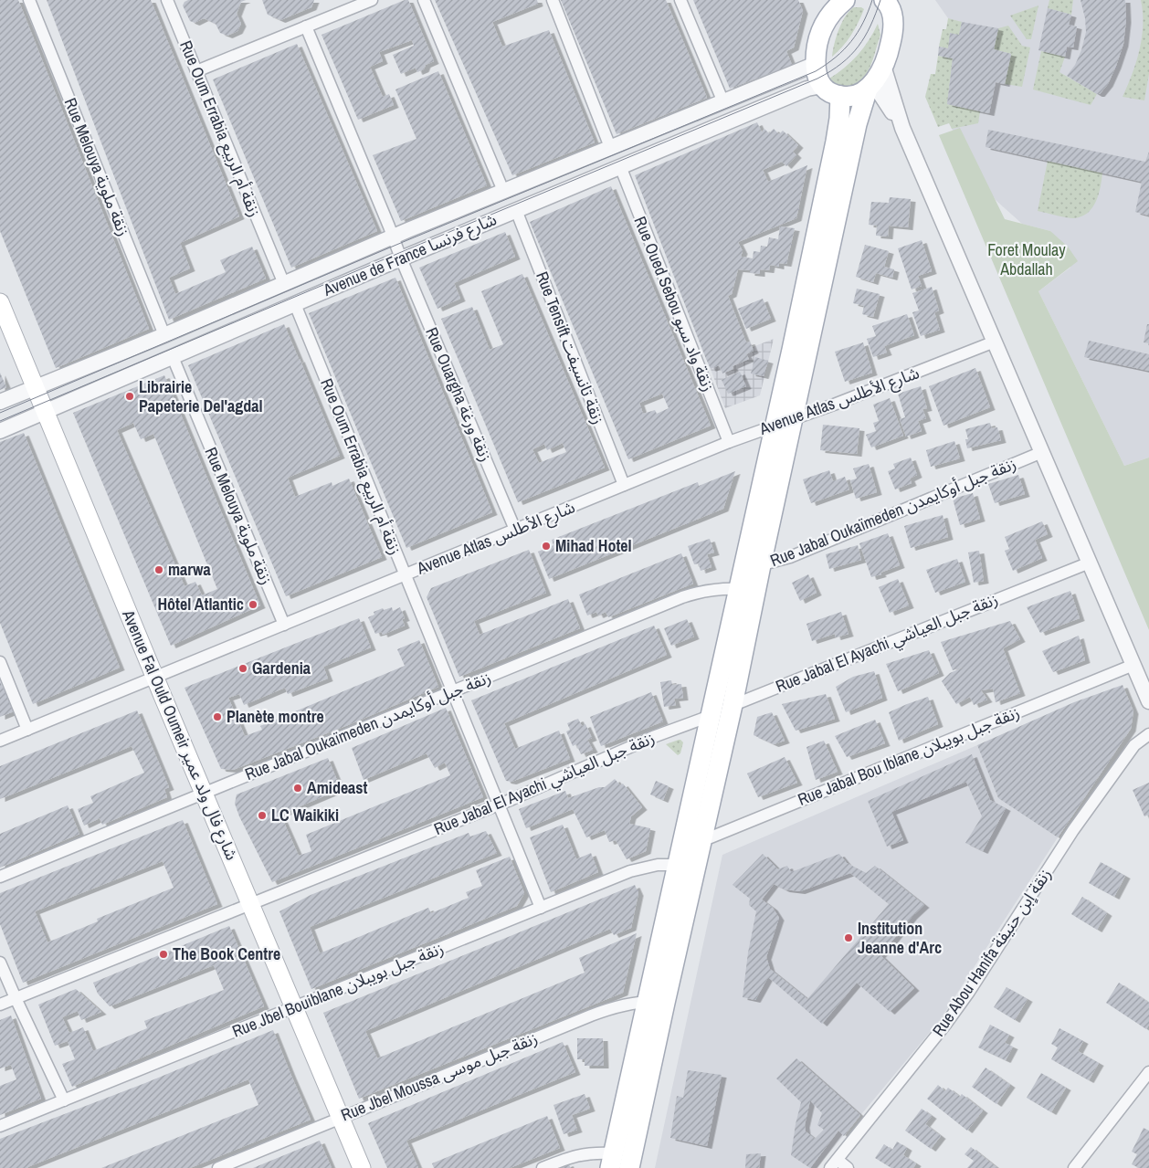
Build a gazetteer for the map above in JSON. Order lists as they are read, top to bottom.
{
  "streets": {
    "main road": ["Avenue Fal Ould Oumeir شارع فال ولد عمير"],
    "street": [
      "Rue Oum Errabia زنقة أم الربيع",
      "Rue Melouya زنقة ملوية",
      "Avenue de France شارع فرنسا",
      "Rue Oued Sebou زنقة واد سبو",
      "Rue Tensift زنقة تانسيفت",
      "Rue Ouargha زنقة ورغة",
      "Avenue Atlas شارع الأطلس",
      "Rue Jabal Oukaïmeden زنقة جبل أوكايمدن",
      "Rue Jabal El Ayachi زنقة جبل العياشي",
      "Rue Jabal Bou Iblane زنقة جبل بويبلان",
      "Rue Abou Hanifa زنقة اٍبن حنيفة",
      "Rue Jbel Bouiblane زنقة جبل بويبلان",
      "Rue Jbel Moussa زنقة جبل موسى"
    ]
  },
  "crossings": [
    ["Rue Oum Errabia زنقة أم الربيع", "Avenue de France شارع فرنسا"],
    ["Rue Oum Errabia زنقة أم الربيع", "Avenue Atlas شارع الأطلس"],
    ["Rue Oum Errabia زنقة أم الربيع", "Rue Jabal Oukaïmeden زنقة جبل أوكايمدن"],
    ["Rue Oum Errabia زنقة أم الربيع", "Rue Jabal El Ayachi زنقة جبل العياشي"],
    ["Rue Oum Errabia زنقة أم الربيع", "Rue Jbel Bouiblane زنقة جبل بويبلان"],
    ["Rue Melouya زنقة ملوية", "Avenue de France شارع فرنسا"],
    ["Rue Melouya زنقة ملوية", "Avenue Atlas شارع الأطلس"],
    ["Avenue de France شارع فرنسا", "Rue Oued Sebou زنقة واد سبو"],
    ["Avenue de France شارع فرنسا", "Rue Tensift زنقة تانسيفت"],
    ["Avenue de France شارع فرنسا", "Rue Ouargha زنقة ورغة"],
    ["Avenue de France شارع فرنسا", "Avenue Fal Ould Oumeir شارع فال ولد عمير"],
    ["Rue Oued Sebou زنقة واد سبو", "Avenue Atlas شارع الأطلس"],
    ["Rue Tensift زنقة تانسيفت", "Avenue Atlas شارع الأطلس"],
    ["Rue Ouargha زنقة ورغة", "Avenue Atlas شارع الأطلس"],
    ["Avenue Atlas شارع الأطلس", "Avenue Fal Ould Oumeir شارع فال ولد عمير"],
    ["Rue Jabal Oukaïmeden زنقة جبل أوكايمدن", "Avenue Fal Ould Oumeir شارع فال ولد عمير"],
    ["Rue Jabal El Ayachi زنقة جبل العياشي", "Avenue Fal Ould Oumeir شارع فال ولد عمير"],
    ["Avenue Fal Ould Oumeir شارع فال ولد عمير", "Rue Jbel Bouiblane زنقة جبل بويبلان"],
    ["Avenue Fal Ould Oumeir شارع فال ولد عمير", "Rue Jbel Moussa زنقة جبل موسى"]
  ],
  "parks": ["Foret Moulay Abdallah"],
  "places": [
    "Librairie Papeterie Del'agdal",
    "Mihad Hotel",
    "marwa",
    "Hôtel Atlantic",
    "Gardenia",
    "Planète montre",
    "Amideast",
    "LC Waikiki",
    "Institution Jeanne d'Arc",
    "The Book Centre"
  ]
}
